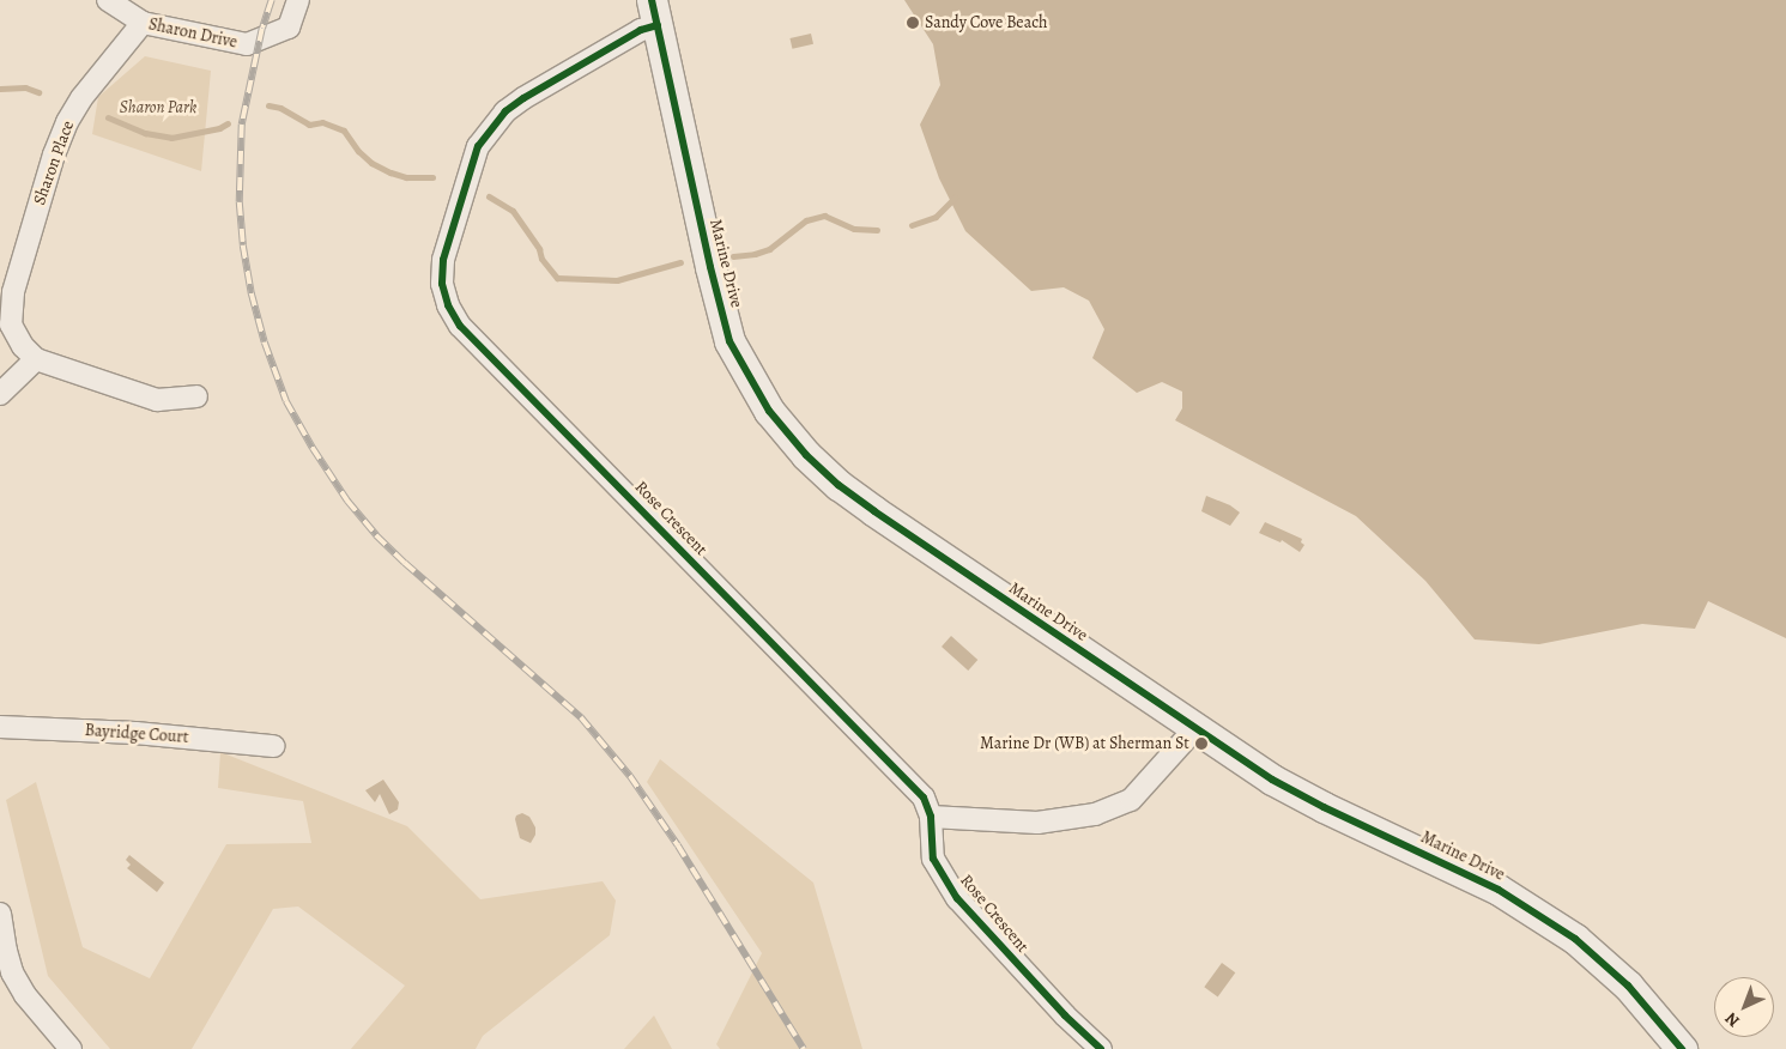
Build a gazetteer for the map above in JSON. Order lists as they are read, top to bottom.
{
  "streets": {
    "main road": ["Marine Drive"],
    "street": [
      "Sharon Drive",
      "Sharon Place",
      "Rose Crescent",
      "Bayridge Court"
    ]
  },
  "crossings": [
    ["Sharon Drive", "Sharon Place"],
    ["Marine Drive", "Rose Crescent"]
  ],
  "parks": ["Sharon Park"],
  "places": ["Sandy Cove Beach", "Marine Dr (WB) at Sherman St"],
  "north": "bottom left"
}
